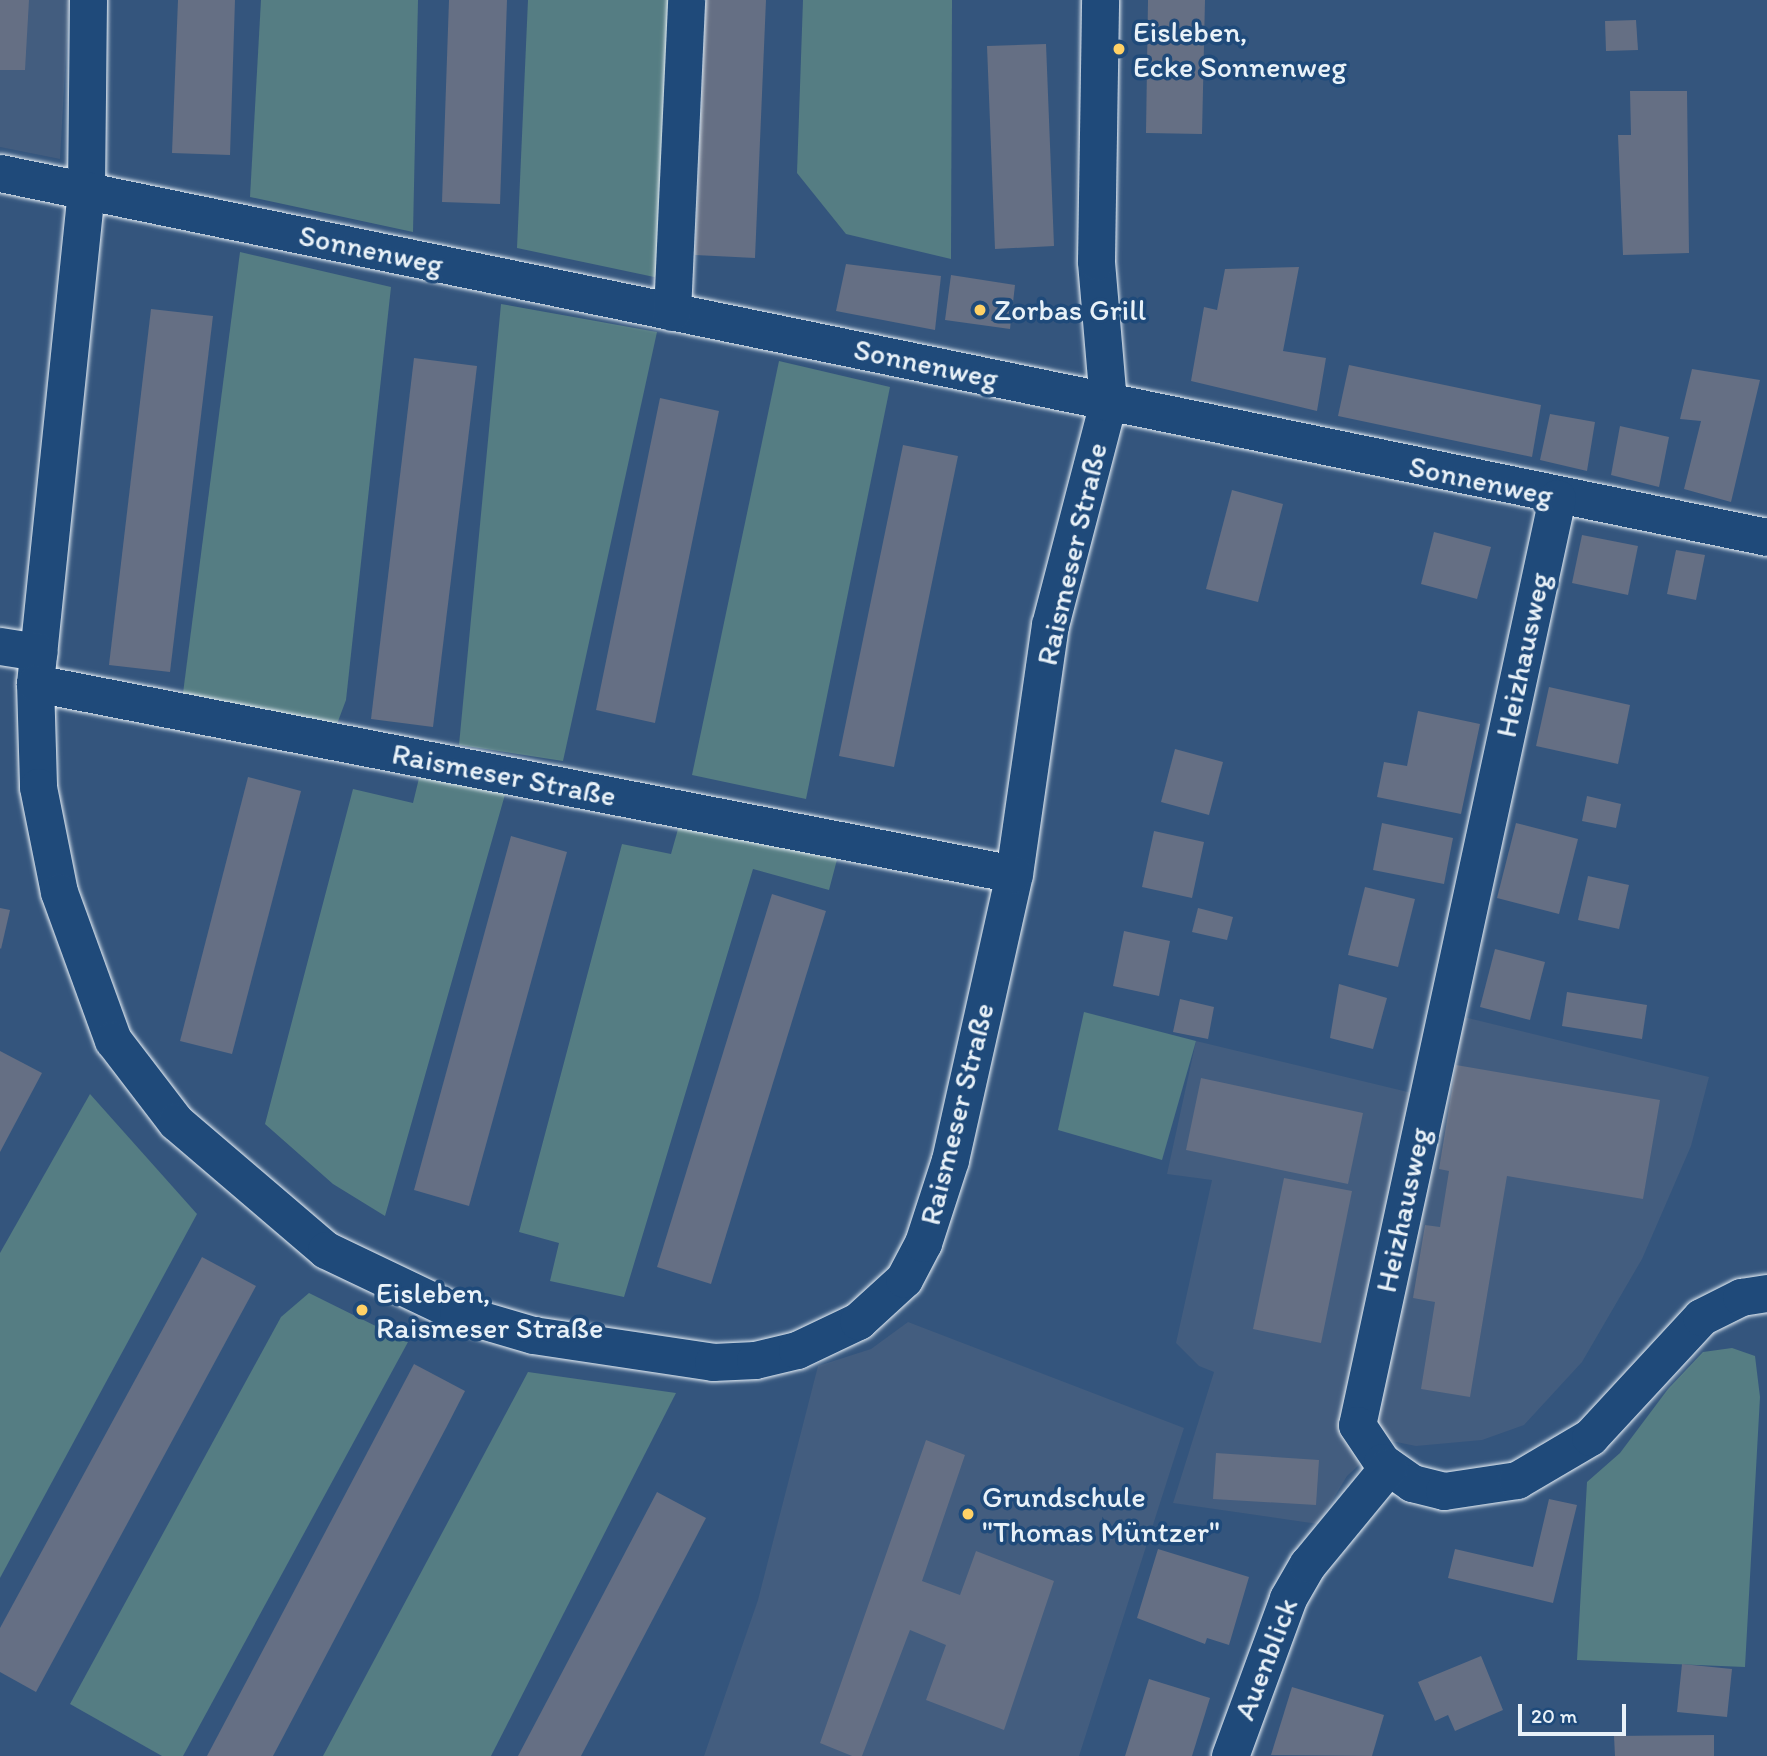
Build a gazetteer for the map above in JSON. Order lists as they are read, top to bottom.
{
  "streets": {
    "street": [
      "Sonnenweg",
      "Raismeser Straße",
      "Heizhausweg",
      "Auenblick"
    ]
  },
  "crossings": [
    ["Sonnenweg", "Raismeser Straße"],
    ["Sonnenweg", "Heizhausweg"],
    ["Heizhausweg", "Auenblick"]
  ],
  "places": [
    "Eisleben, Ecke Sonnenweg",
    "Zorbas Grill",
    "Eisleben, Raismeser Straße",
    "Grundschule \"Thomas Müntzer\""
  ],
  "scale_bar": "20 m"
}
